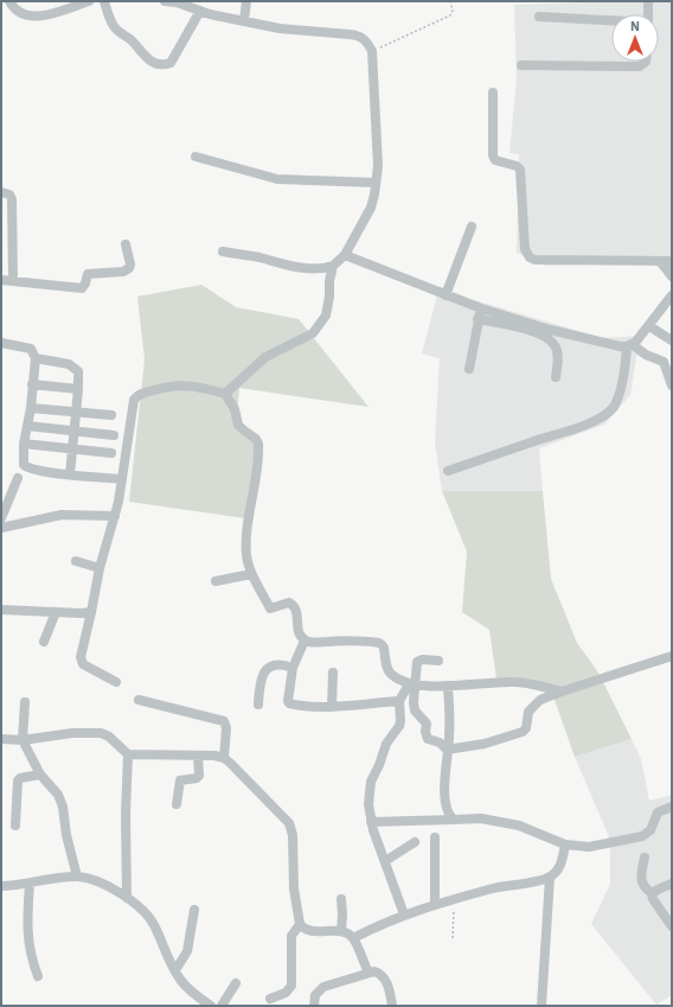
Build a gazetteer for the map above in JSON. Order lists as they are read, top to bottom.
{
  "north": "top"
}
